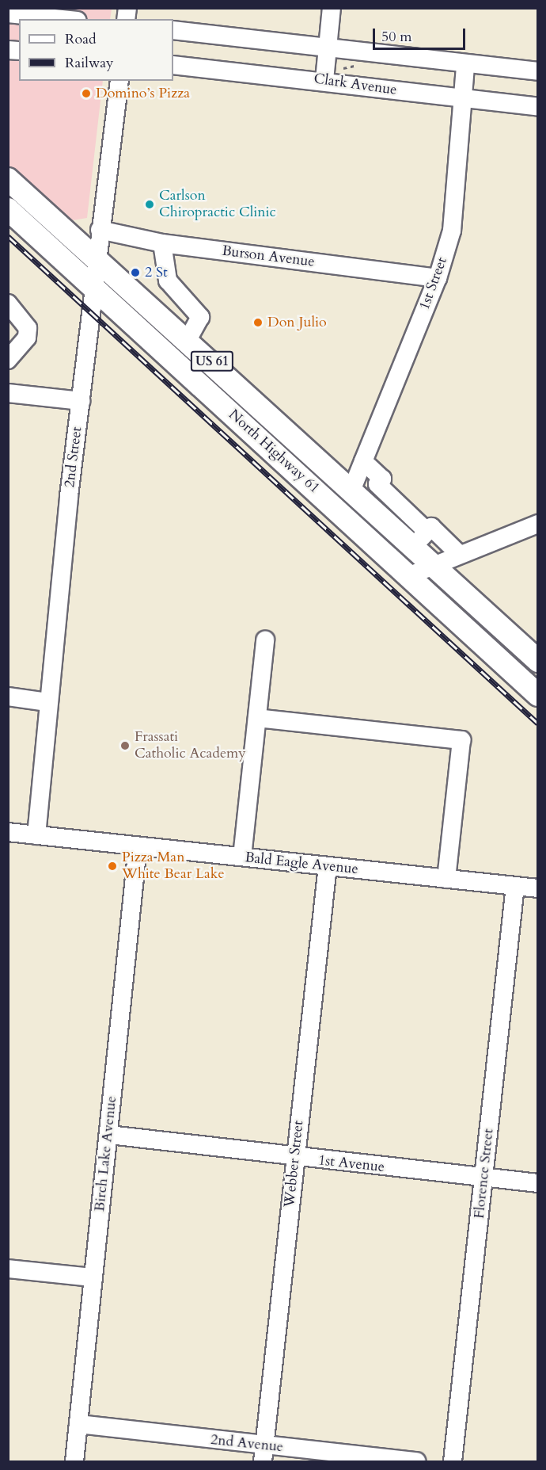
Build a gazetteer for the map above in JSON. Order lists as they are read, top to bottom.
{
  "streets": {
    "main road": ["US 61", "North Highway 61"],
    "street": [
      "Clark Avenue",
      "Burson Avenue",
      "1st Street",
      "2nd Street",
      "Bald Eagle Avenue",
      "Birch Lake Avenue",
      "Webber Street",
      "1st Avenue",
      "Florence Street",
      "2nd Avenue"
    ]
  },
  "crossings": [
    ["Clark Avenue", "1st Street"],
    ["Burson Avenue", "1st Street"],
    ["Burson Avenue", "2nd Street"],
    ["1st Street", "North Highway 61"],
    ["North Highway 61", "2nd Street"],
    ["2nd Street", "Bald Eagle Avenue"],
    ["Bald Eagle Avenue", "Birch Lake Avenue"],
    ["Bald Eagle Avenue", "Webber Street"],
    ["Bald Eagle Avenue", "Florence Street"],
    ["Birch Lake Avenue", "1st Avenue"],
    ["Birch Lake Avenue", "2nd Avenue"],
    ["Webber Street", "1st Avenue"],
    ["Webber Street", "2nd Avenue"],
    ["1st Avenue", "Florence Street"]
  ],
  "places": [
    "Domino’s Pizza",
    "Carlson Chiropractic Clinic",
    "2 St",
    "Don Julio",
    "Frassati Catholic Academy",
    "Pizza Man White Bear Lake"
  ],
  "legend": ["Road", "Railway"],
  "scale_bar": "50 m"
}
